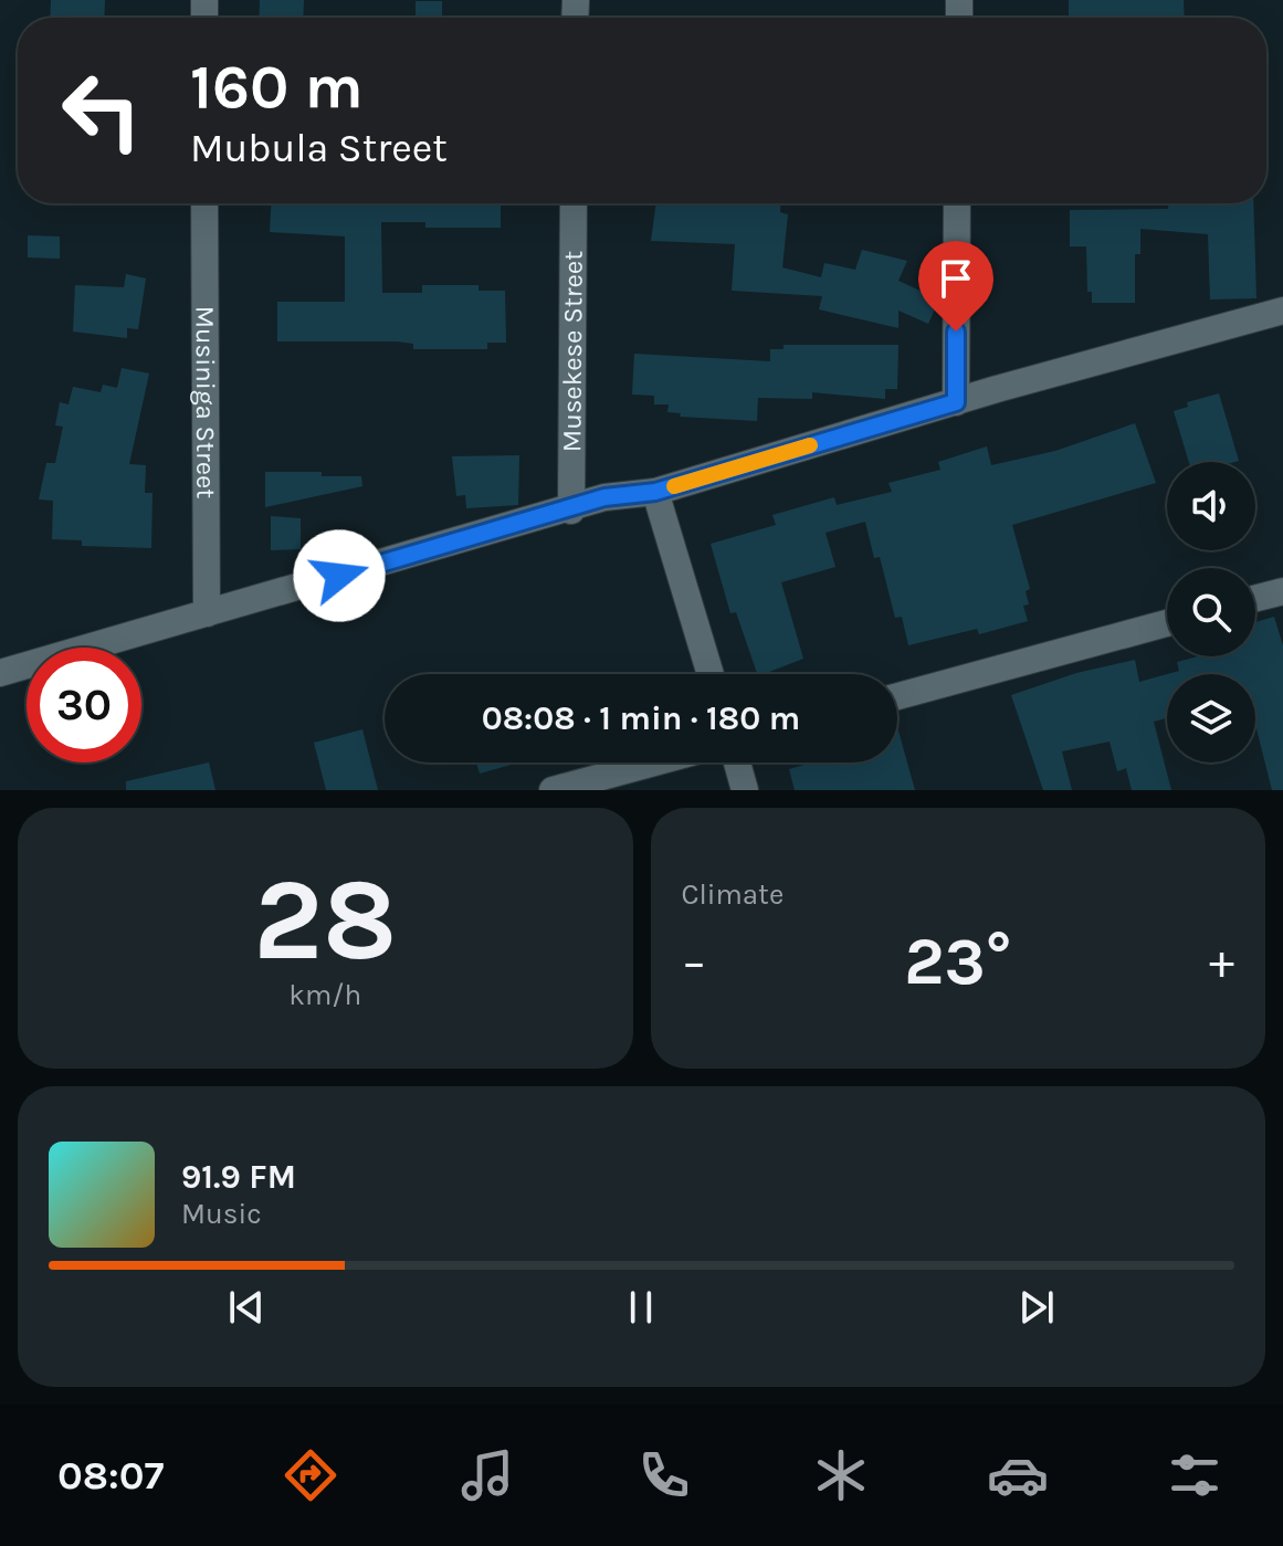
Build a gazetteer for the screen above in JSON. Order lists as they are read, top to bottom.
{
  "streets": {
    "street": ["Musekese Street", "Musiniga Street"]
  },
  "page": {
    "turn": ["160 m", "Mubula Street"],
    "limit": "30",
    "trip": "08:08 · 1 min · 180 m",
    "tile": [
      ["28", "km/h"],
      "Climate"
    ],
    "heat": ["−", "23°", "+"],
    "song": ["91.9 FM", "Music"],
    "tabs": "08:07"
  }
}
